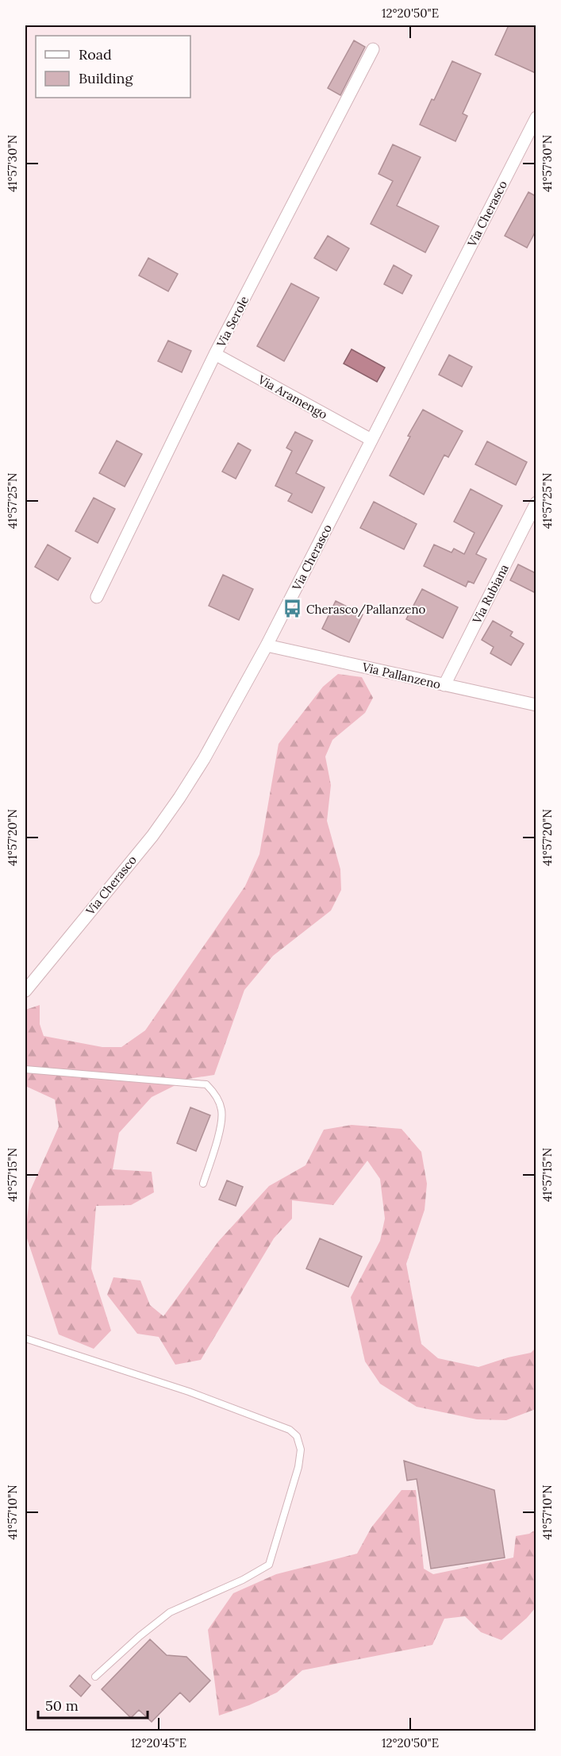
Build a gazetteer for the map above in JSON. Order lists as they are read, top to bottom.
{
  "streets": {
    "street": [
      "Via Cherasco",
      "Via Serole",
      "Via Aramengo",
      "Via Rubiana",
      "Via Pallanzeno"
    ]
  },
  "crossings": [
    ["Via Cherasco", "Via Aramengo"],
    ["Via Cherasco", "Via Pallanzeno"],
    ["Via Serole", "Via Aramengo"],
    ["Via Rubiana", "Via Pallanzeno"]
  ],
  "places": {
    "bus stop": ["Cherasco/Pallanzeno"]
  },
  "legend": ["Road", "Building"],
  "scale_bar": "50 m",
  "coordinates": [
    "12°20'50\"E",
    "41°57'30\"N",
    "41°57'25\"N",
    "41°57'20\"N",
    "41°57'15\"N",
    "41°57'10\"N",
    "12°20'45\"E"
  ]
}
